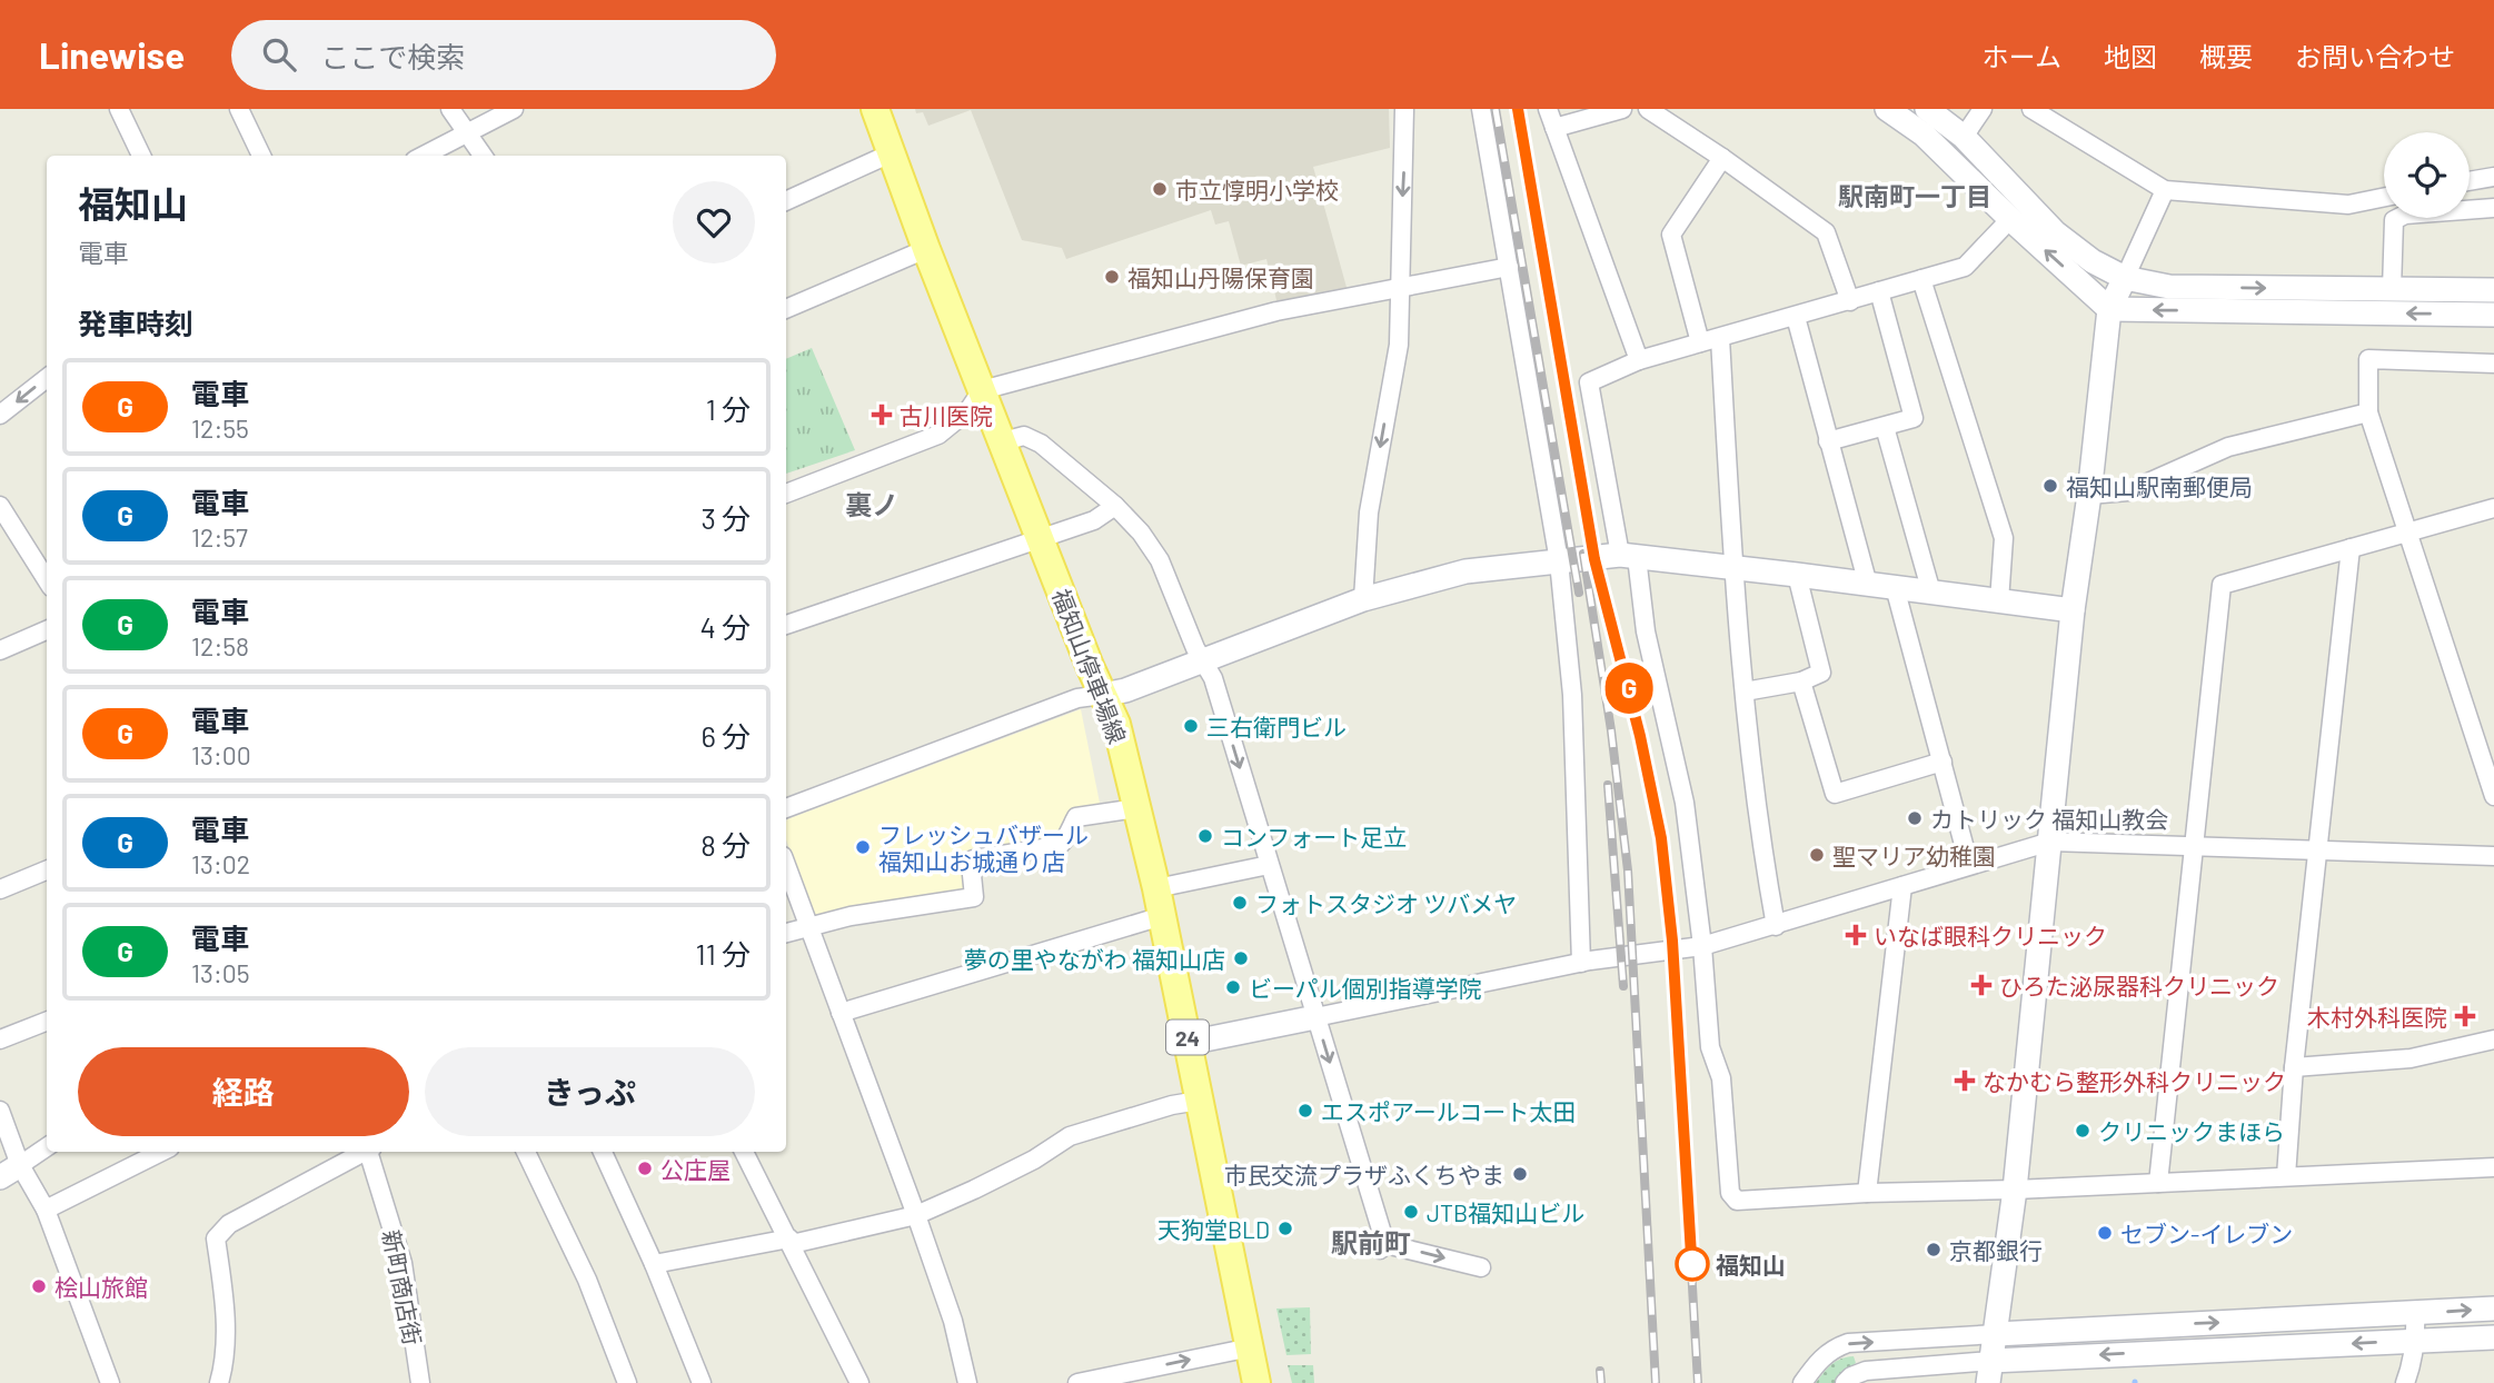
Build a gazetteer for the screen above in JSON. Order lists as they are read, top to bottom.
{
  "streets": {
    "main road": ["福知山停車場線", "24"],
    "street": ["新町商店街"]
  },
  "districts": ["駅南町一丁目", "裏ノ", "駅前町"],
  "places": {
    "other": [
      "市立惇明小学校",
      "福知山丹陽保育園",
      "福知山駅南郵便局",
      "三右衛門ビル",
      "カトリック 福知山教会",
      "コンフォート足立",
      "フレッシュバザール 福知山お城通り店",
      "聖マリア幼稚園",
      "フォトスタジオ ツバメヤ",
      "夢の里やながわ 福知山店",
      "ビーパル個別指導学院",
      "エスポアールコート太田",
      "クリニックまほら",
      "公庄屋",
      "市民交流プラザふくちやま",
      "JTB福知山ビル",
      "天狗堂BLD",
      "セブン-イレブン",
      "京都銀行",
      "福知山",
      "桧山旅館"
    ],
    "health": [
      "古川医院",
      "いなば眼科クリニック",
      "ひろた泌尿器科クリニック",
      "木村外科医院",
      "なかむら整形外科クリニック"
    ]
  },
  "page": {
    "header": "Linewise",
    "search": "ここで検索",
    "nav": [
      "ホーム",
      "地図",
      "概要",
      "お問い合わせ"
    ],
    "on_map": "G",
    "heading": [
      ["福知山", "電車"],
      "発車時刻"
    ],
    "list": [
      {
        "mark": "G",
        "name": "電車",
        "note": "12:55",
        "value": "1 分"
      },
      {
        "mark": "G",
        "name": "電車",
        "note": "12:57",
        "value": "3 分"
      },
      {
        "mark": "G",
        "name": "電車",
        "note": "12:58",
        "value": "4 分"
      },
      {
        "mark": "G",
        "name": "電車",
        "note": "13:00",
        "value": "6 分"
      },
      {
        "mark": "G",
        "name": "電車",
        "note": "13:02",
        "value": "8 分"
      },
      {
        "mark": "G",
        "name": "電車",
        "note": "13:05",
        "value": "11 分"
      }
    ],
    "buttons": ["経路", "きっぷ"]
  }
}
